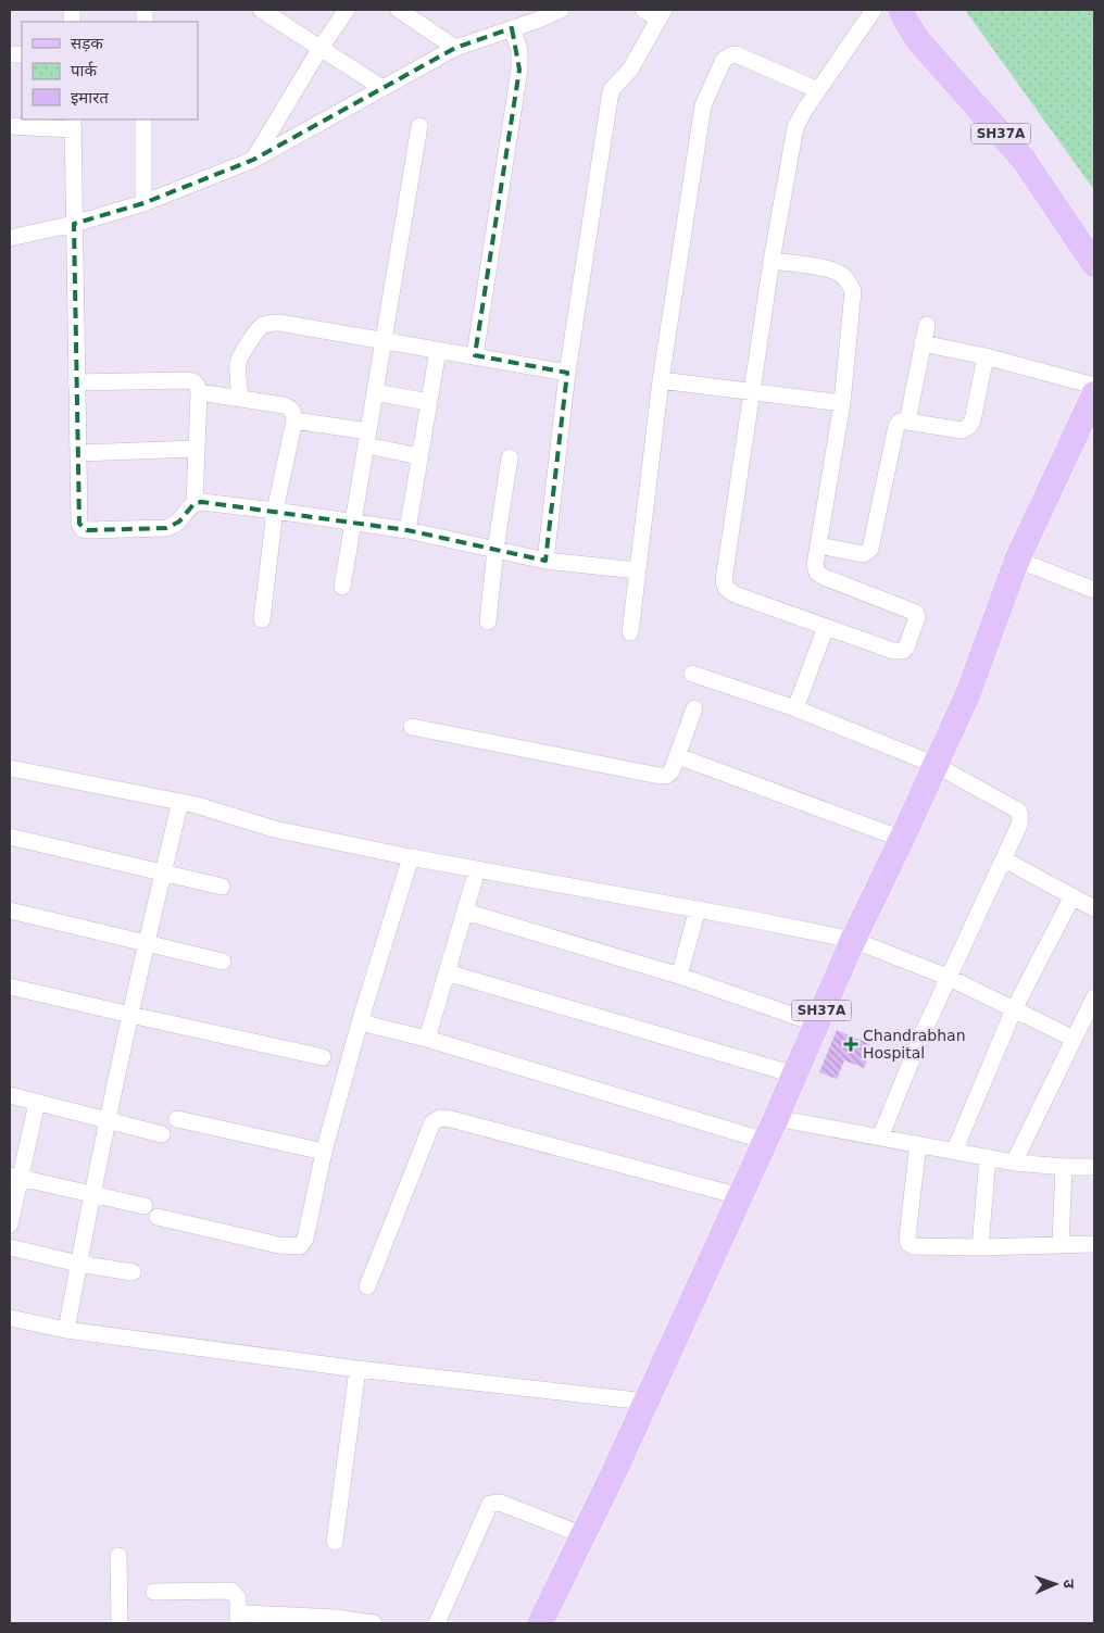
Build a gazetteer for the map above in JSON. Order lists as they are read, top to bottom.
{
  "streets": {
    "main road": ["SH37A"]
  },
  "places": {
    "health": ["Chandrabhan Hospital"]
  },
  "legend": ["सड़क", "पार्क", "इमारत"],
  "north": "right"
}
